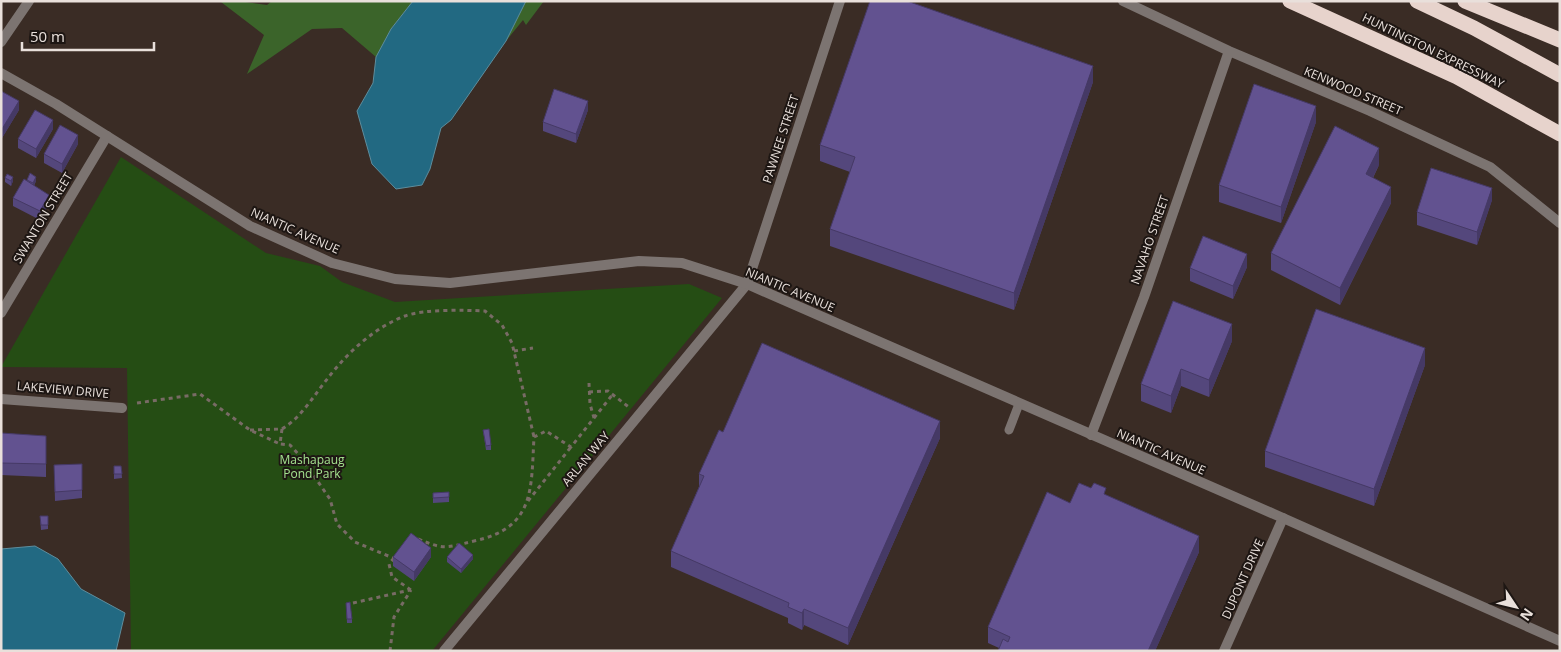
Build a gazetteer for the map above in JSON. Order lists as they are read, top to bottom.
{
  "streets": {
    "highway": ["HUNTINGTON EXPRESSWAY"],
    "street": [
      "KENWOOD STREET",
      "PAWNEE STREET",
      "SWANTON STREET",
      "NIANTIC AVENUE",
      "NAVAHO STREET",
      "LAKEVIEW DRIVE",
      "ARLAN WAY",
      "DUPONT DRIVE"
    ]
  },
  "crossings": [
    ["KENWOOD STREET", "NAVAHO STREET"],
    ["PAWNEE STREET", "NIANTIC AVENUE"],
    ["PAWNEE STREET", "ARLAN WAY"],
    ["SWANTON STREET", "NIANTIC AVENUE"],
    ["NIANTIC AVENUE", "NAVAHO STREET"],
    ["NIANTIC AVENUE", "ARLAN WAY"],
    ["NIANTIC AVENUE", "DUPONT DRIVE"]
  ],
  "parks": ["Mashapaug Pond Park"],
  "scale_bar": "50 m",
  "north": "bottom right"
}
